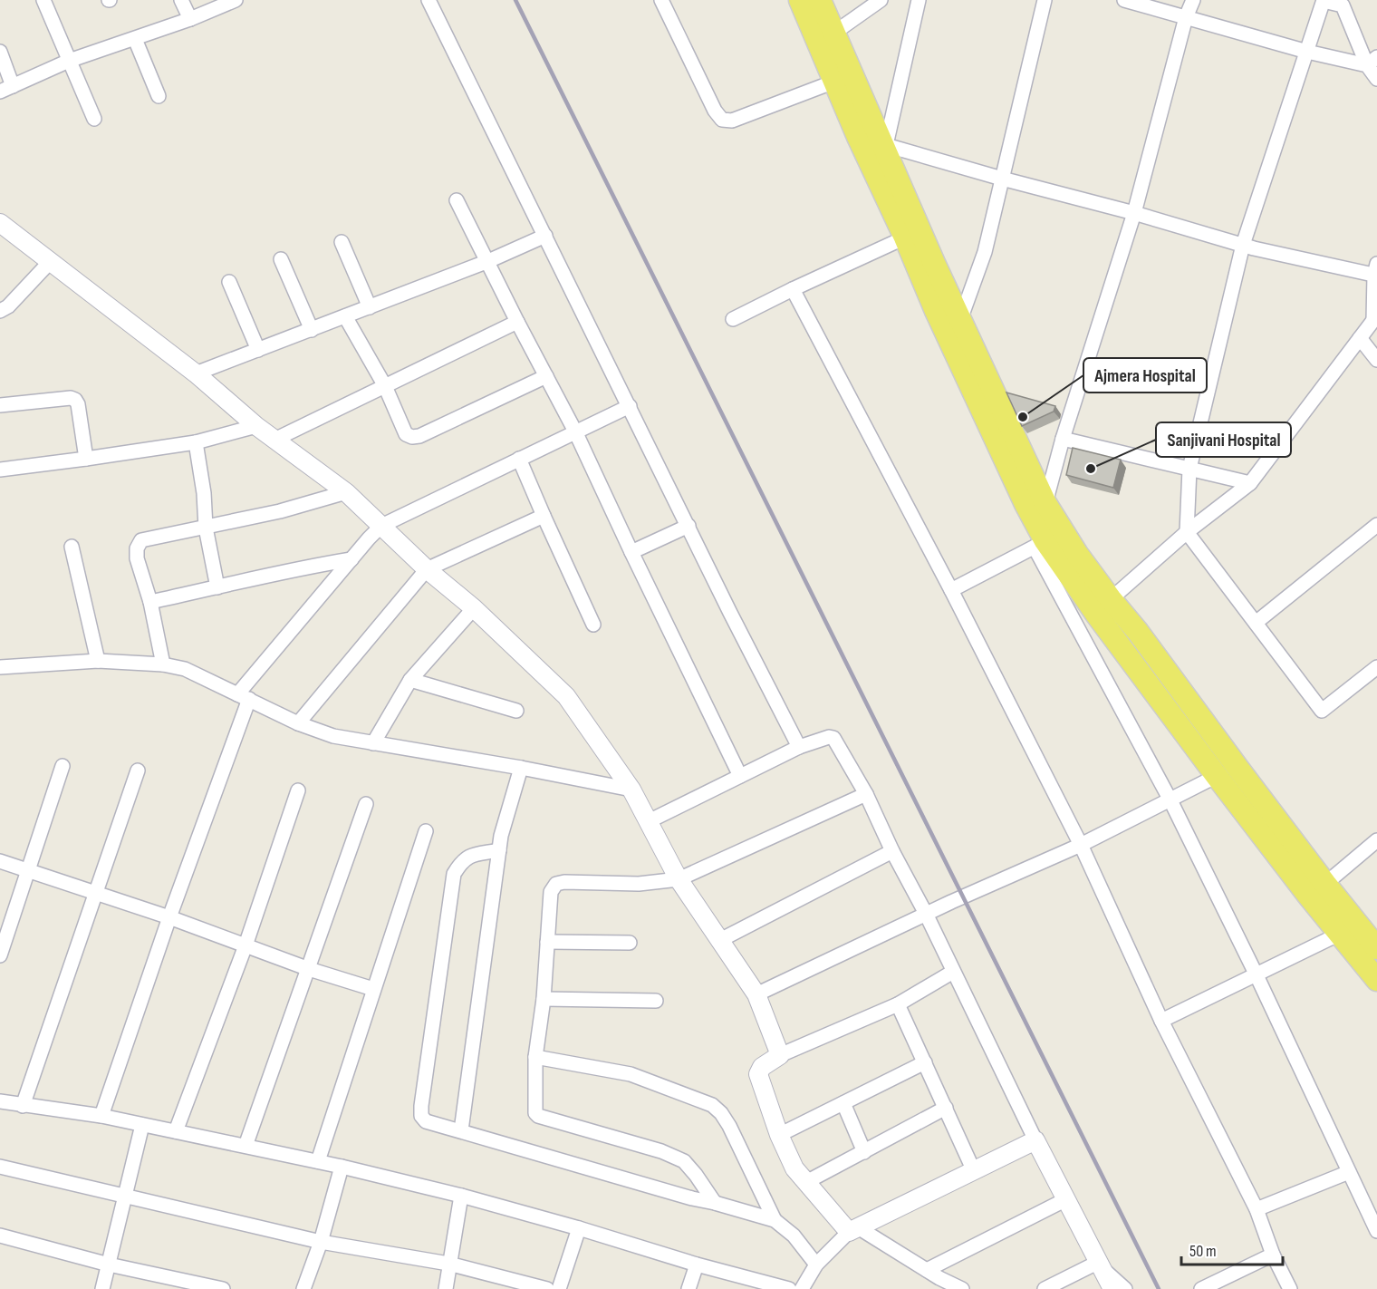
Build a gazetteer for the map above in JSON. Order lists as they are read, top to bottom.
{
  "places": ["Ajmera Hospital", "Sanjivani Hospital"],
  "scale_bar": "50 m"
}
